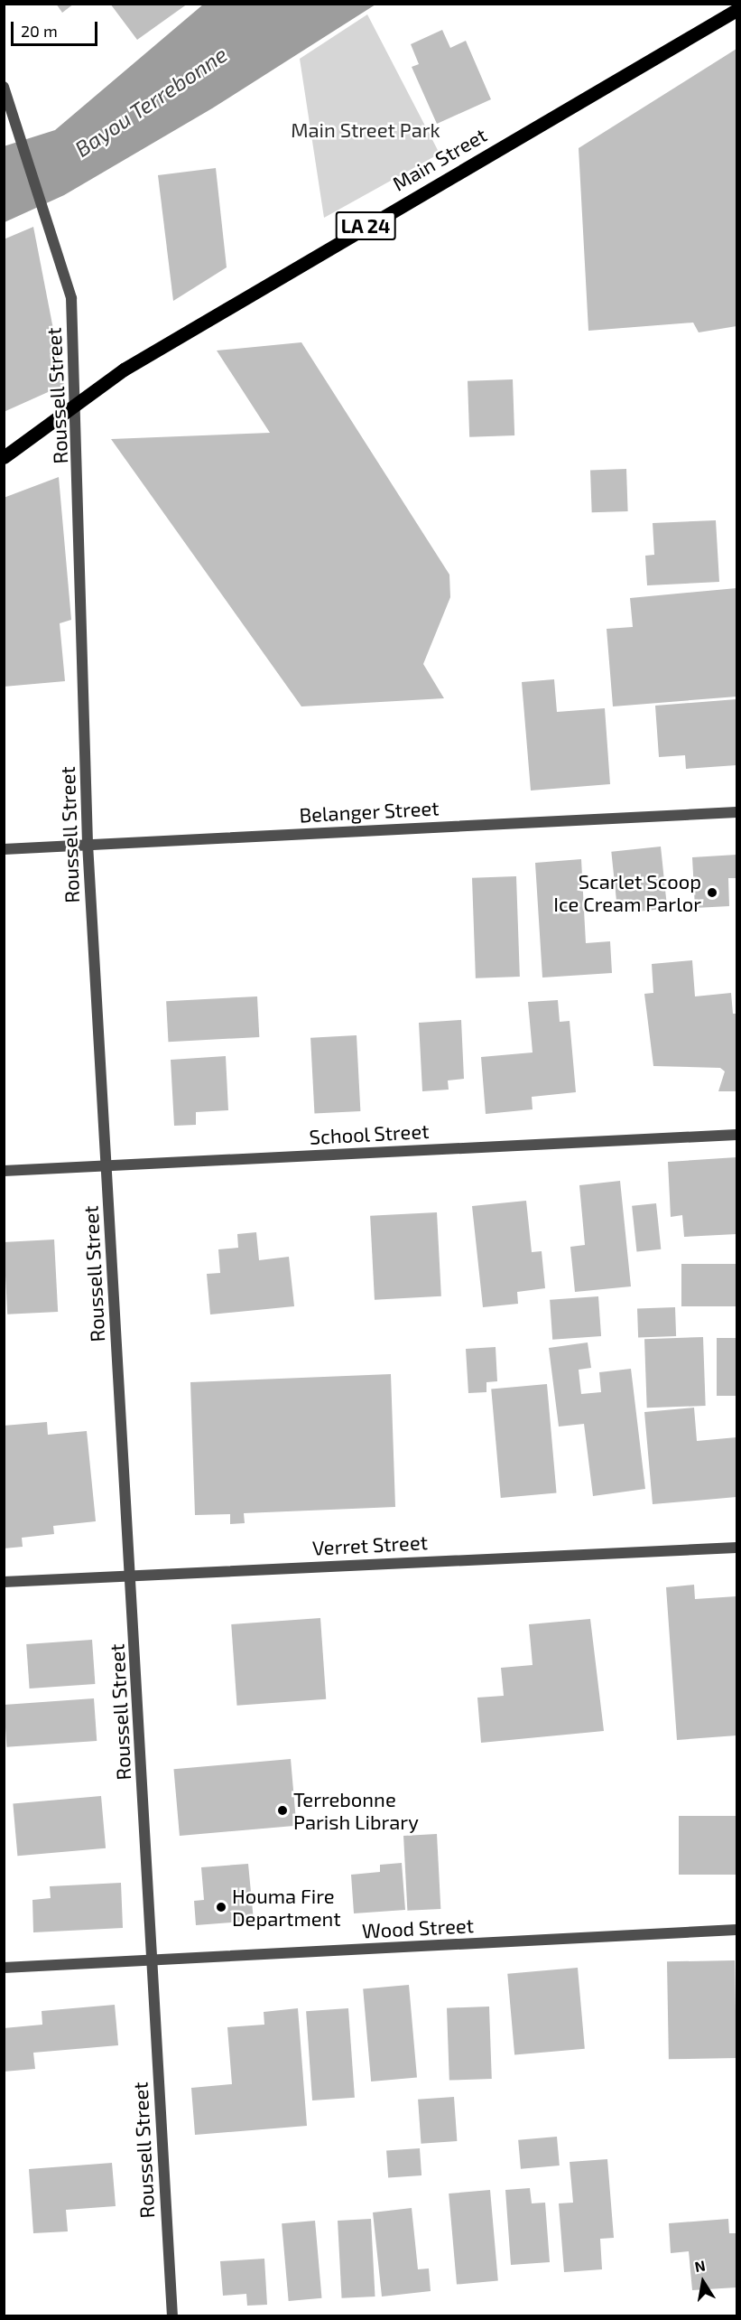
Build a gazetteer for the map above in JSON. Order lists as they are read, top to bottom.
{
  "streets": {
    "main road": ["Main Street", "LA 24"],
    "street": [
      "Roussell Street",
      "Belanger Street",
      "School Street",
      "Verret Street",
      "Wood Street"
    ]
  },
  "crossings": [
    ["Main Street", "Roussell Street"],
    ["Roussell Street", "Belanger Street"],
    ["Roussell Street", "School Street"],
    ["Roussell Street", "Verret Street"],
    ["Roussell Street", "Wood Street"]
  ],
  "water": ["Bayou Terrebonne"],
  "parks": ["Main Street Park"],
  "places": ["Scarlet Scoop Ice Cream Parlor", "Terrebonne Parish Library", "Houma Fire Department"],
  "scale_bar": "20 m",
  "north": "top"
}
